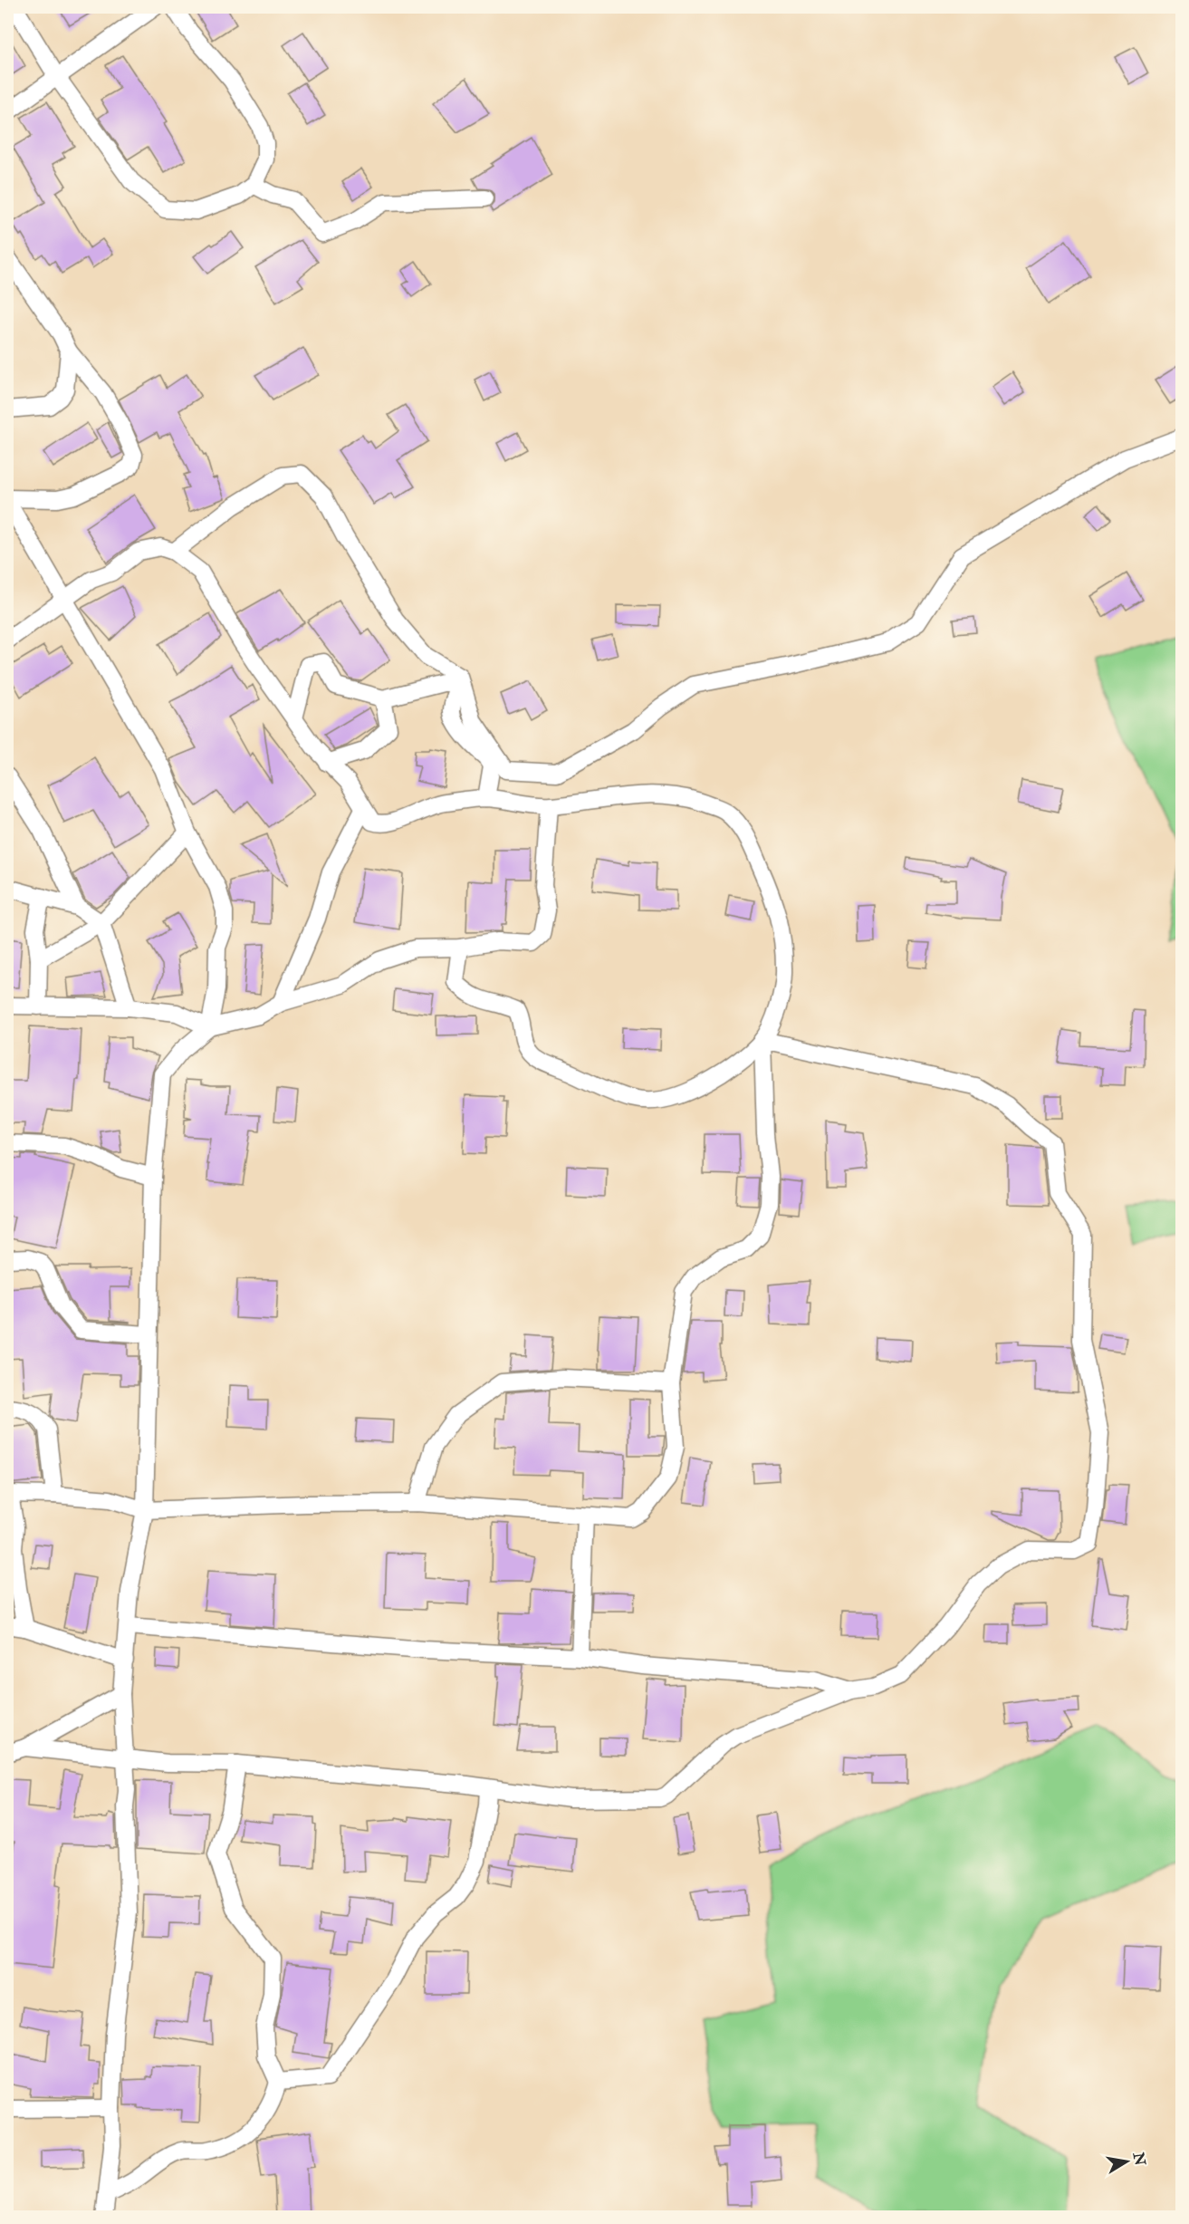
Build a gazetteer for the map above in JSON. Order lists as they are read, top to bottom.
{
  "north": "right"
}
